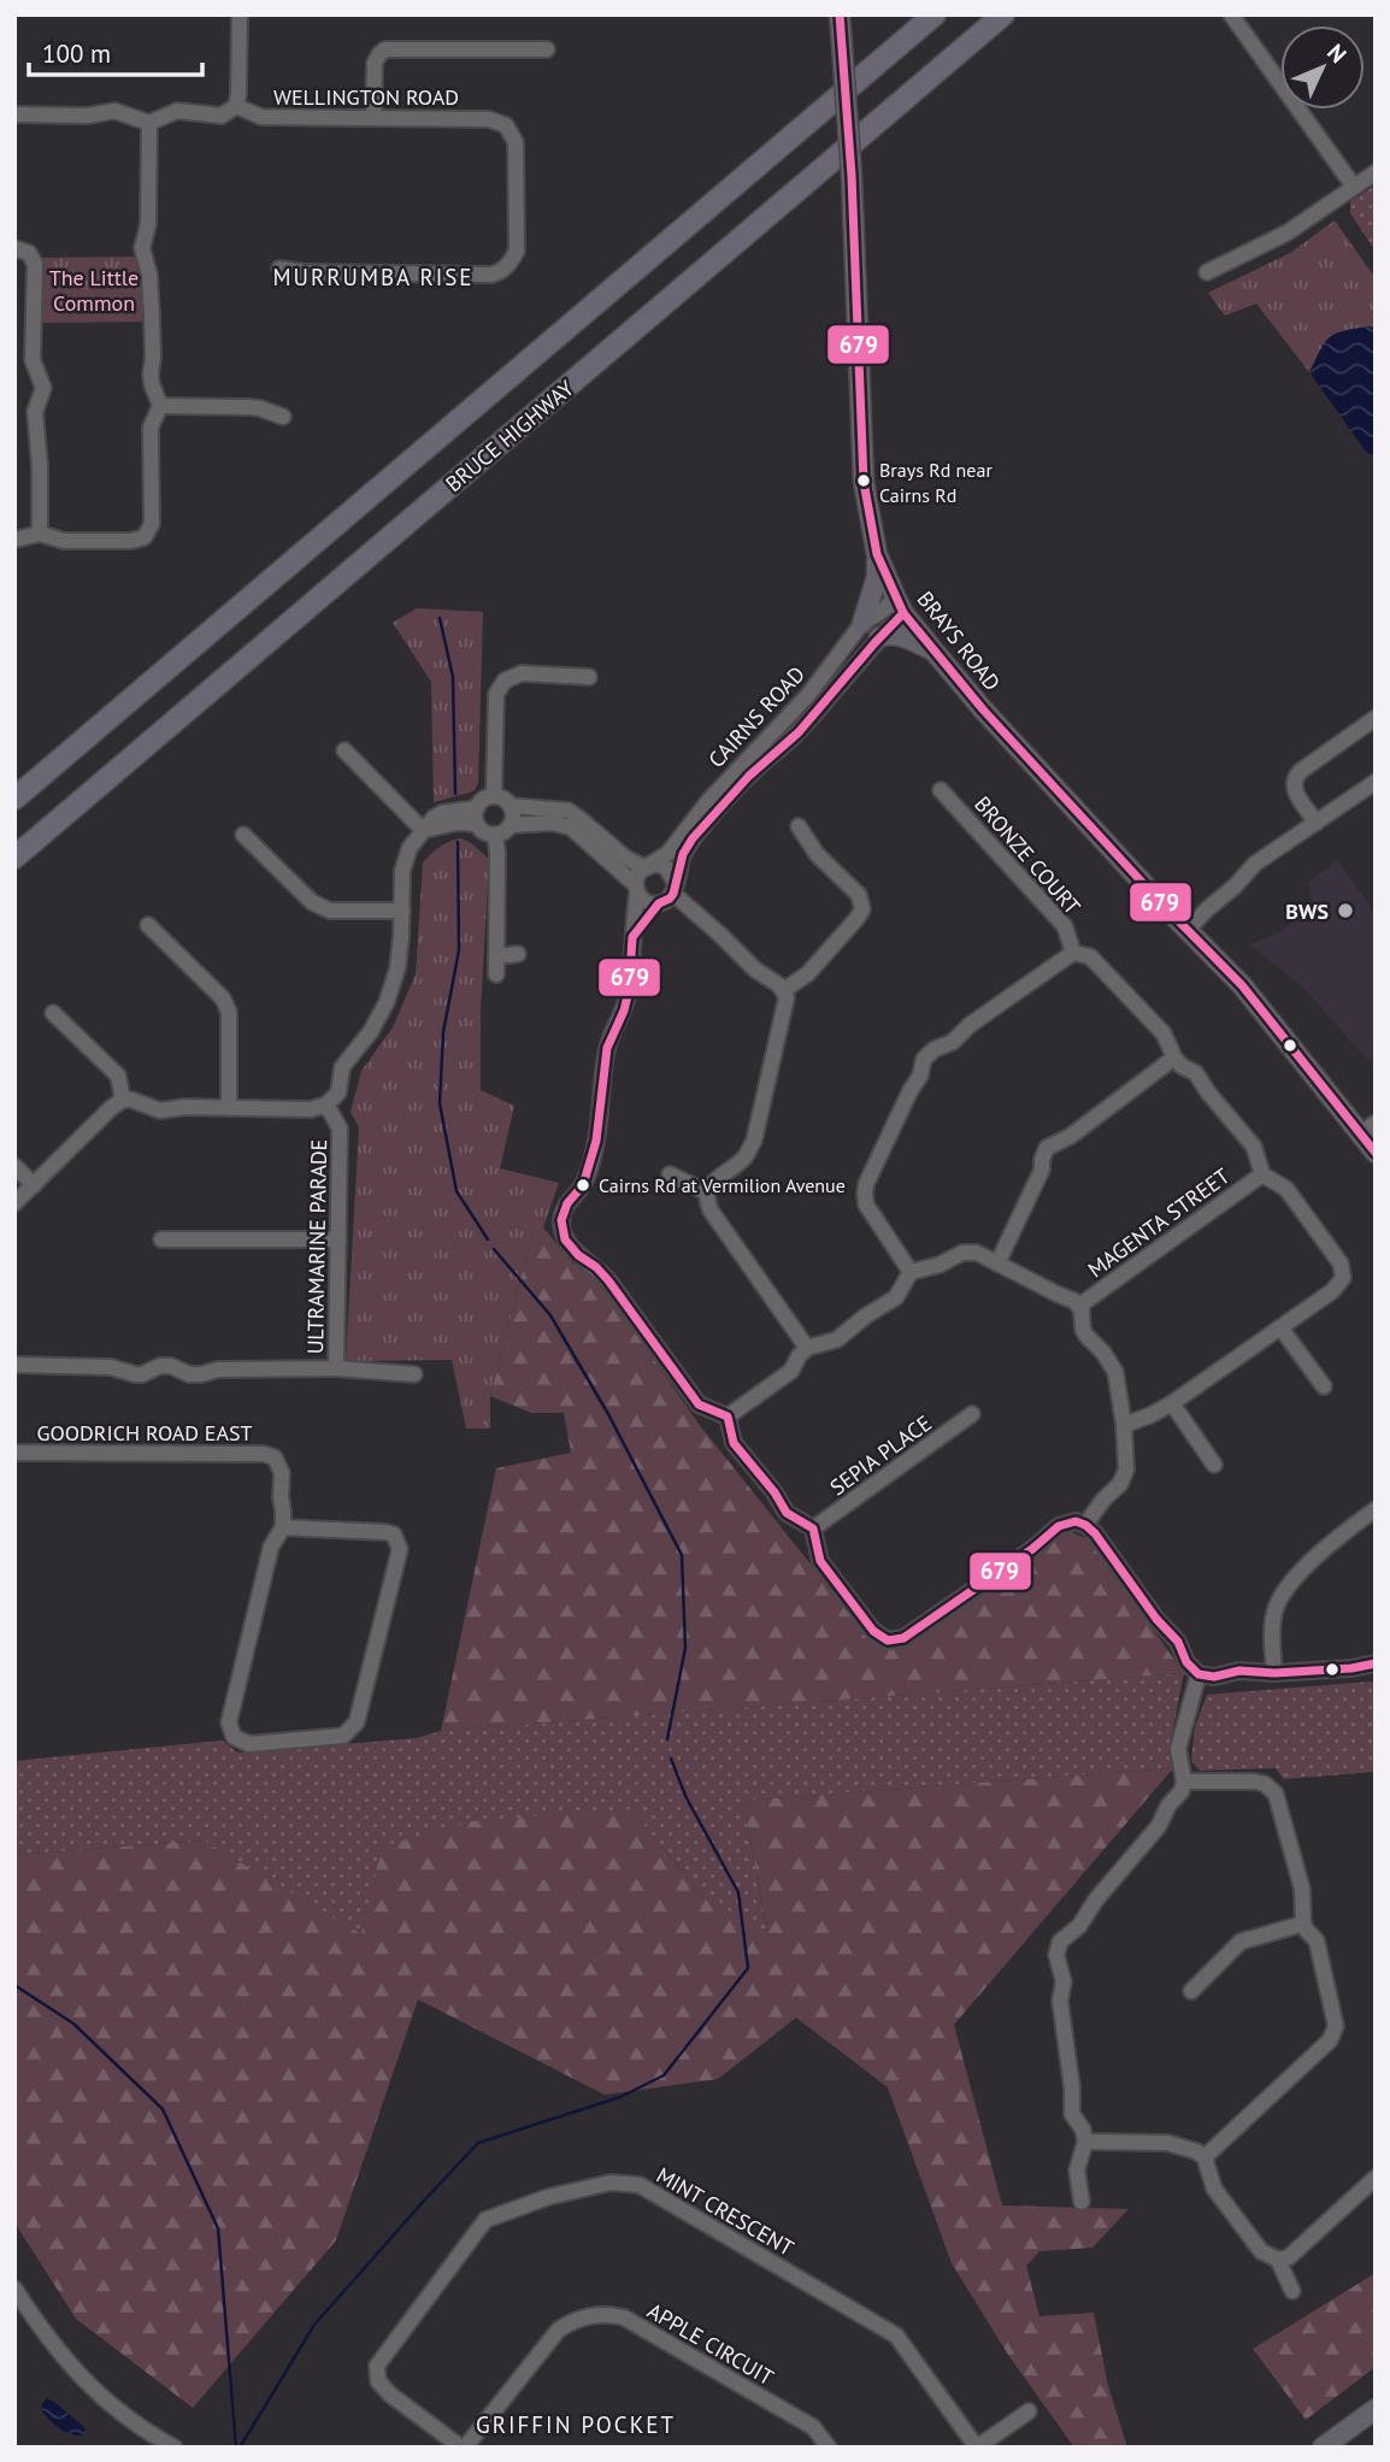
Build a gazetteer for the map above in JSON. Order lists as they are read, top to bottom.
{
  "streets": {
    "highway": ["BRUCE HIGHWAY"],
    "main road": ["BRAYS ROAD"],
    "street": [
      "WELLINGTON ROAD",
      "CAIRNS ROAD",
      "BRONZE COURT",
      "MAGENTA STREET",
      "ULTRAMARINE PARADE",
      "GOODRICH ROAD EAST",
      "SEPIA PLACE",
      "MINT CRESCENT",
      "APPLE CIRCUIT"
    ]
  },
  "crossings": [
    ["BRAYS ROAD", "CAIRNS ROAD"],
    ["MINT CRESCENT", "APPLE CIRCUIT"]
  ],
  "districts": ["MURRUMBA RISE", "GRIFFIN POCKET"],
  "parks": ["The Little Common"],
  "places": ["Brays Rd near Cairns Rd", "BWS", "Cairns Rd at Vermilion Avenue"],
  "lines": ["transit line 679"],
  "scale_bar": "100 m",
  "north": "top right"
}
